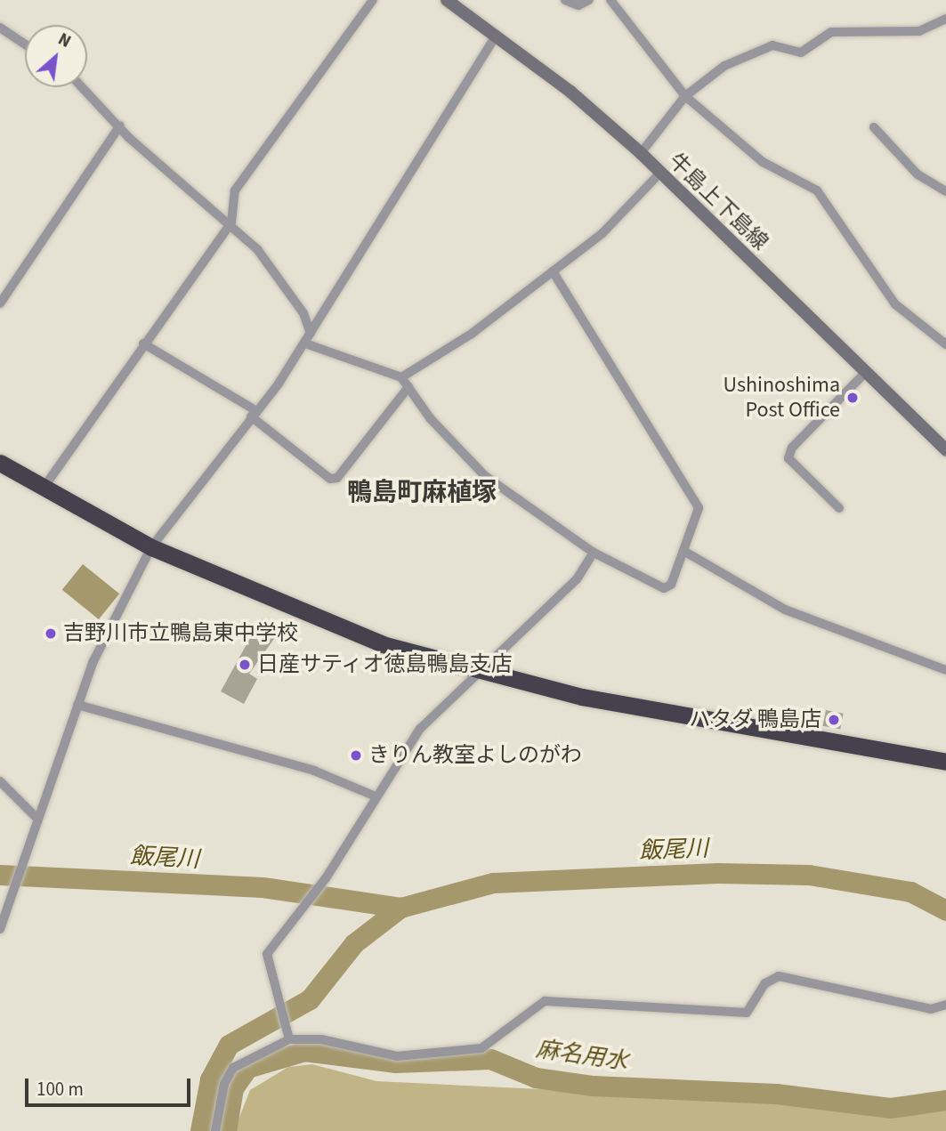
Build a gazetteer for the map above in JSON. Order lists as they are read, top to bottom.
{
  "streets": {
    "main road": ["牛島上下島線"]
  },
  "districts": ["鴨島町麻植塚"],
  "water": ["飯尾川", "麻名用水"],
  "places": [
    "Ushinoshima Post Office",
    "吉野川市立鴨島東中学校",
    "日産サティオ徳島鴨島支店",
    "ハタダ 鴨島店",
    "きりん教室よしのがわ"
  ],
  "scale_bar": "100 m",
  "north": "top right"
}
